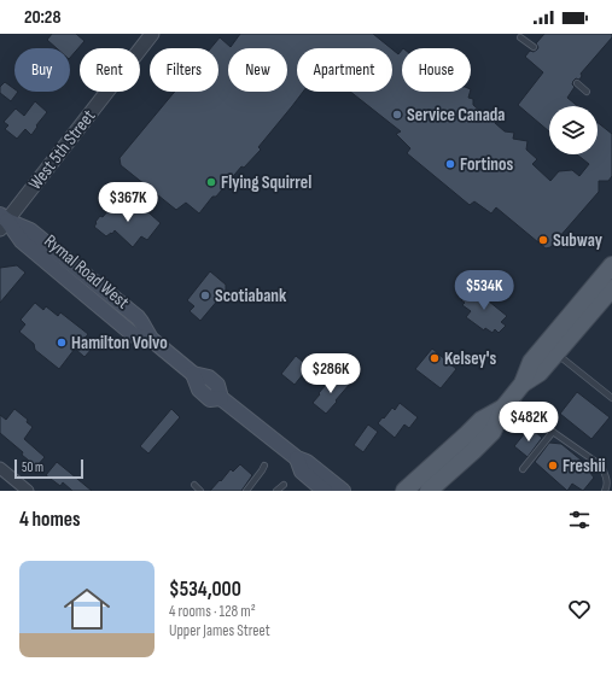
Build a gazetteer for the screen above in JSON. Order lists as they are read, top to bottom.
{
  "streets": {
    "main road": ["Rymal Road West"],
    "street": ["West 5th Street"]
  },
  "crossings": [
    ["West 5th Street", "Rymal Road West"]
  ],
  "places": [
    "Service Canada",
    "Fortinos",
    "Flying Squirrel",
    "Subway",
    "Scotiabank",
    "Hamilton Volvo",
    "Kelsey's",
    "Freshii"
  ],
  "scale_bar": "50 m",
  "page": {
    "status": "20:28",
    "chip": [
      "Buy",
      "Rent",
      "Filters",
      "New",
      "Apartment",
      "House"
    ],
    "price": [
      "$367K",
      "$534K",
      "$286K",
      "$482K"
    ],
    "scale": "50 m",
    "heading": "4 homes",
    "list": [
      {
        "name": "$534,000",
        "note": "4 rooms · 128 m² · Upper James Street"
      }
    ]
  }
}
